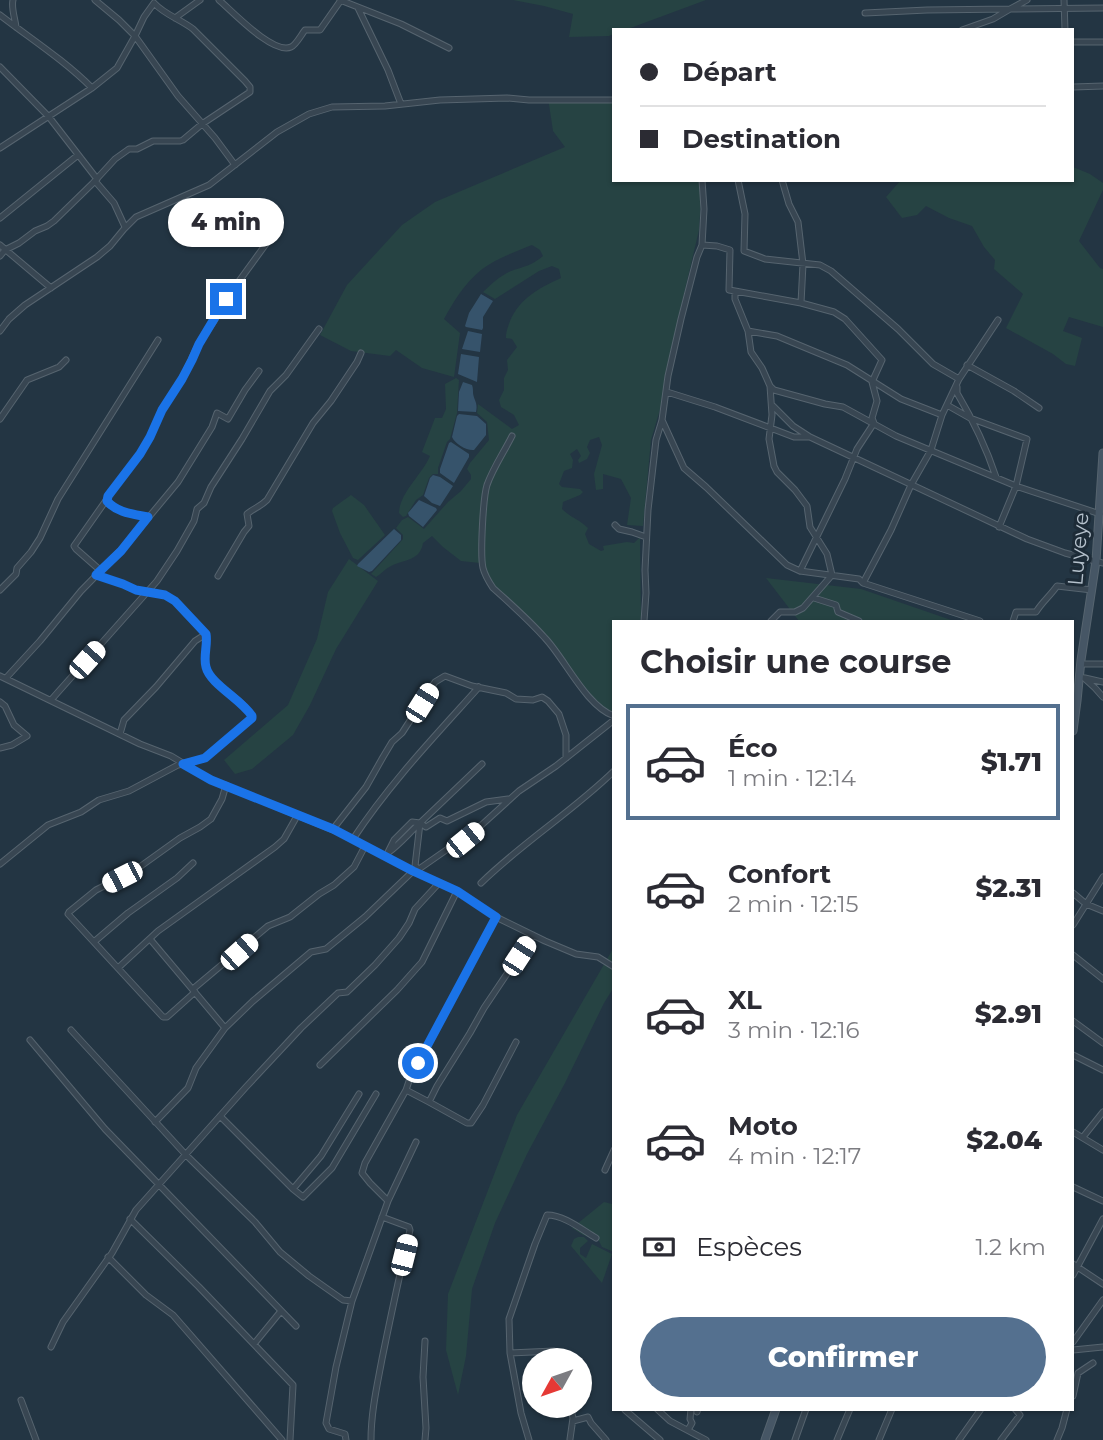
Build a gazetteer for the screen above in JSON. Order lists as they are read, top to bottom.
{
  "streets": {
    "street": ["Luyeye"]
  },
  "north": "bottom left",
  "page": {
    "banner": ["Départ", "Destination"],
    "bubble": "4 min",
    "heading": "Choisir une course",
    "list": [
      {
        "name": "Éco",
        "note": "1 min · 12:14",
        "value": "$1.71"
      },
      {
        "name": "Confort",
        "note": "2 min · 12:15",
        "value": "$2.31"
      },
      {
        "name": "XL",
        "note": "3 min · 12:16",
        "value": "$2.91"
      },
      {
        "name": "Moto",
        "note": "4 min · 12:17",
        "value": "$2.04"
      }
    ],
    "pay": ["Espèces", "1.2 km"],
    "buttons": "Confirmer"
  }
}
